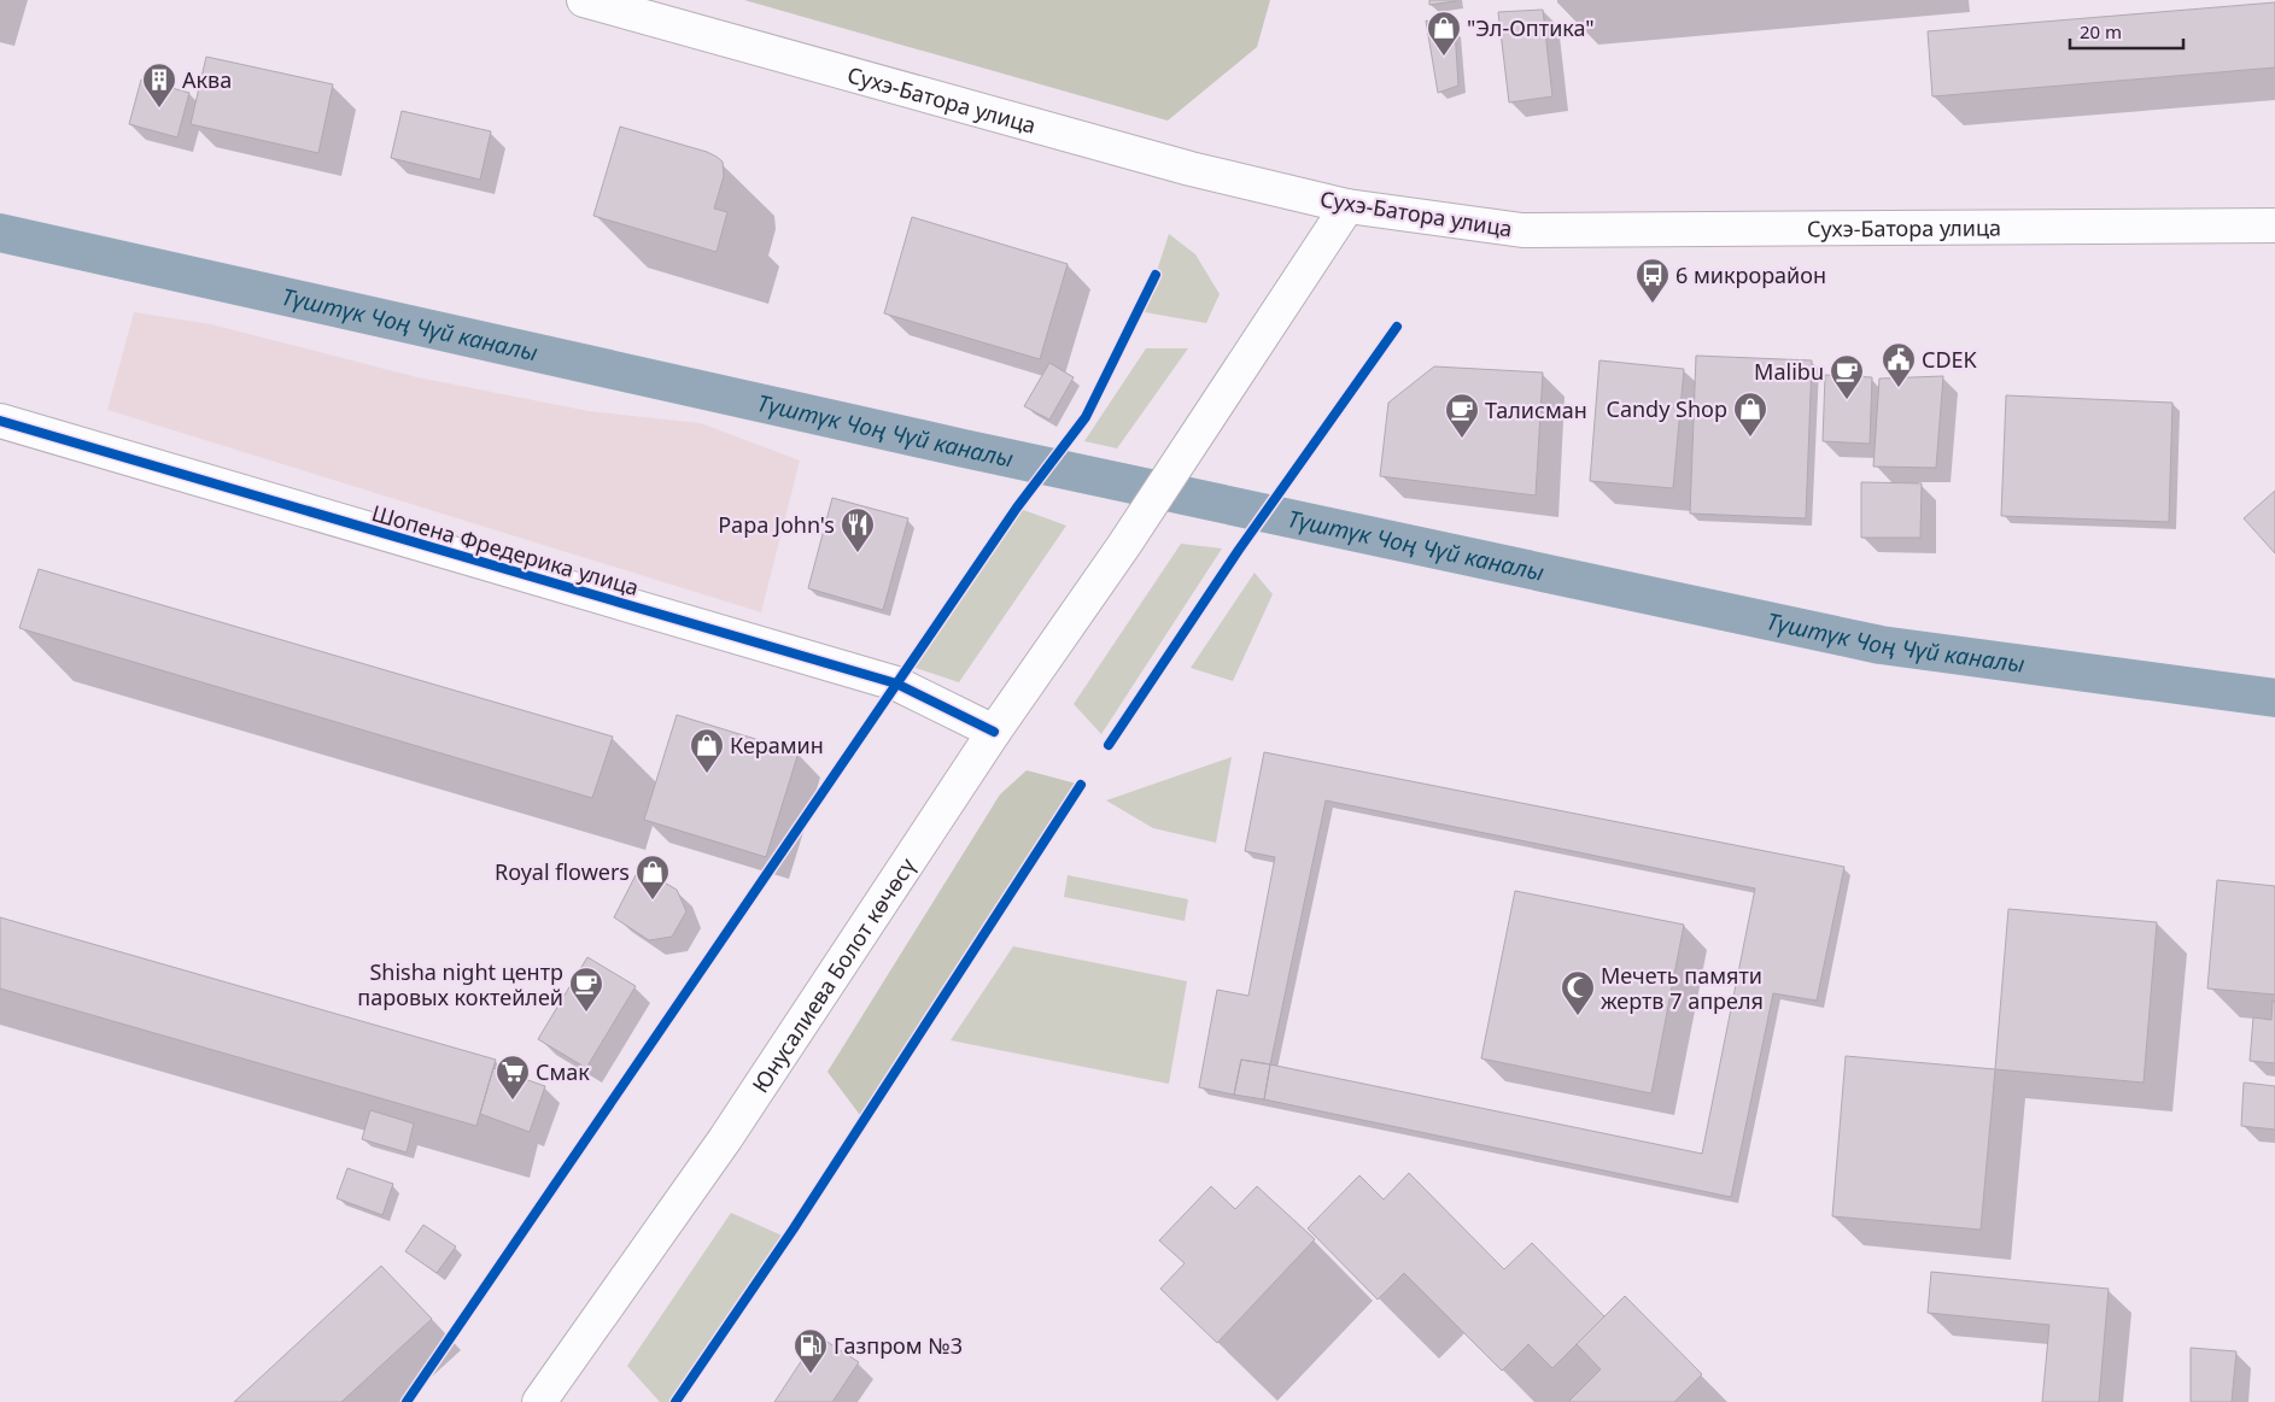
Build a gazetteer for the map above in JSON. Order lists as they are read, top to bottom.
{
  "streets": {
    "main road": ["Сухэ-Батора улица", "Шопена Фредерика улица", "Юнусалиева Болот көчөсү"]
  },
  "crossings": [
    ["Сухэ-Батора улица", "Юнусалиева Болот көчөсү"],
    ["Шопена Фредерика улица", "Юнусалиева Болот көчөсү"]
  ],
  "water": ["Түштүк Чоң Чүй каналы"],
  "places": {
    "shop": [
      "\"Эл-Оптика\"",
      "Candy Shop",
      "Керамин",
      "Royal flowers"
    ],
    "building": ["Аква"],
    "bus stop": ["6 микрорайон"],
    "public building": ["CDEK"],
    "cafe": ["Malibu", "Талисман", "Shisha night центр паровых коктейлей"],
    "restaurant": ["Papa John's"],
    "mosque": ["Мечеть памяти жертв 7 апреля"],
    "supermarket": ["Смак"],
    "fuel station": ["Газпром №3"]
  },
  "scale_bar": "20 m"
}
